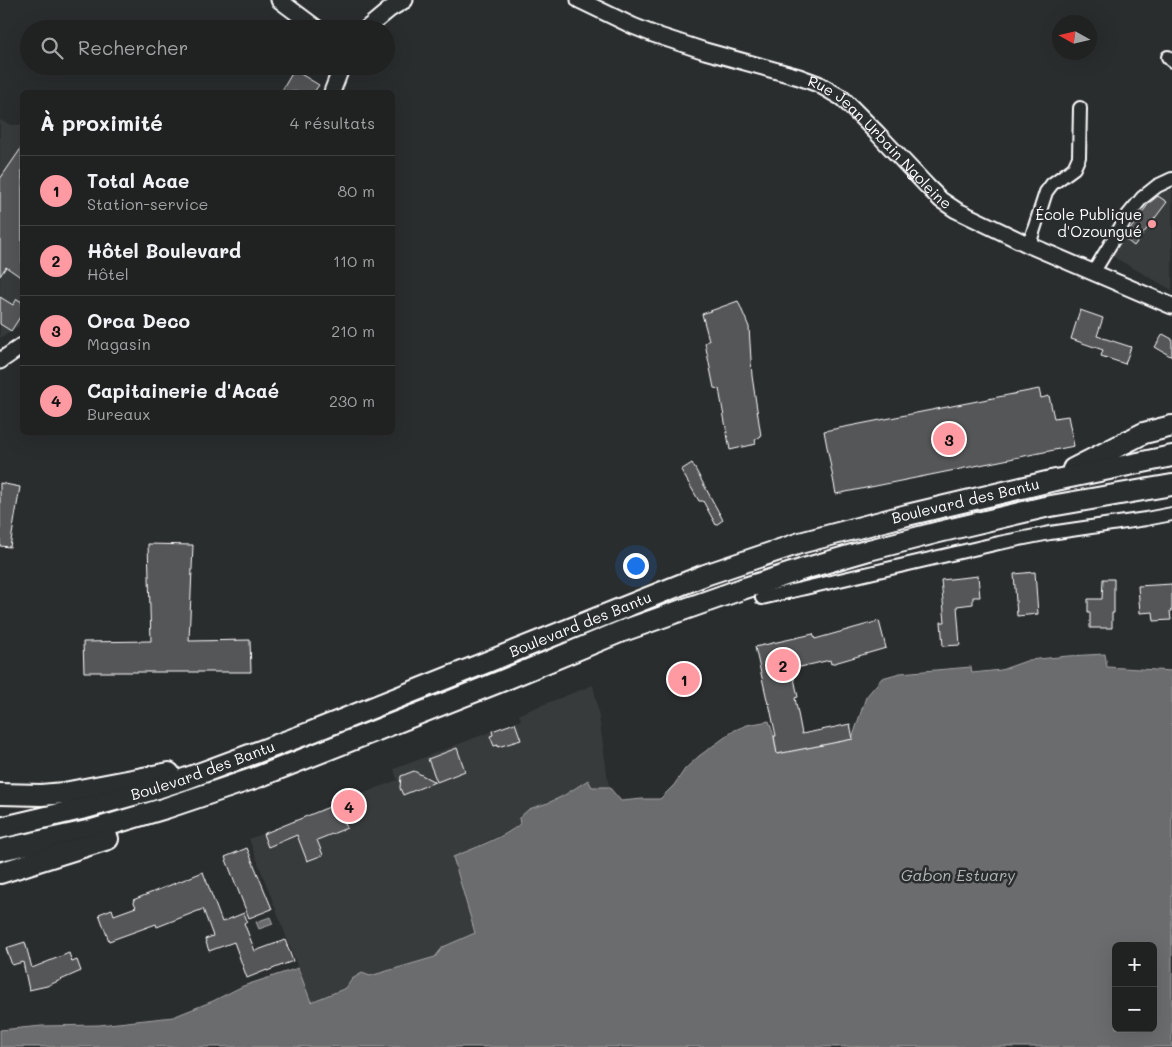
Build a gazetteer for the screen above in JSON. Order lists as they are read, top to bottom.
{
  "streets": {
    "highway": ["Boulevard des Bantu"],
    "street": ["Rue Jean Urbain Ngoleine"]
  },
  "water": ["Gabon Estuary"],
  "places": ["École Publique d'Ozoungué"],
  "north": "left",
  "page": {
    "search": "Rechercher",
    "heading": ["À proximité", "4 résultats"],
    "list": [
      {
        "mark": "1",
        "name": "Total Acae",
        "note": "Station-service",
        "value": "80 m"
      },
      {
        "mark": "2",
        "name": "Hôtel Boulevard",
        "note": "Hôtel",
        "value": "110 m"
      },
      {
        "mark": "3",
        "name": "Orca Deco",
        "note": "Magasin",
        "value": "210 m"
      },
      {
        "mark": "4",
        "name": "Capitainerie d'Acaé",
        "note": "Bureaux",
        "value": "230 m"
      }
    ],
    "pins": [
      "3",
      "2",
      "1",
      "4"
    ],
    "map_buttons": ["+", "−"]
  }
}
